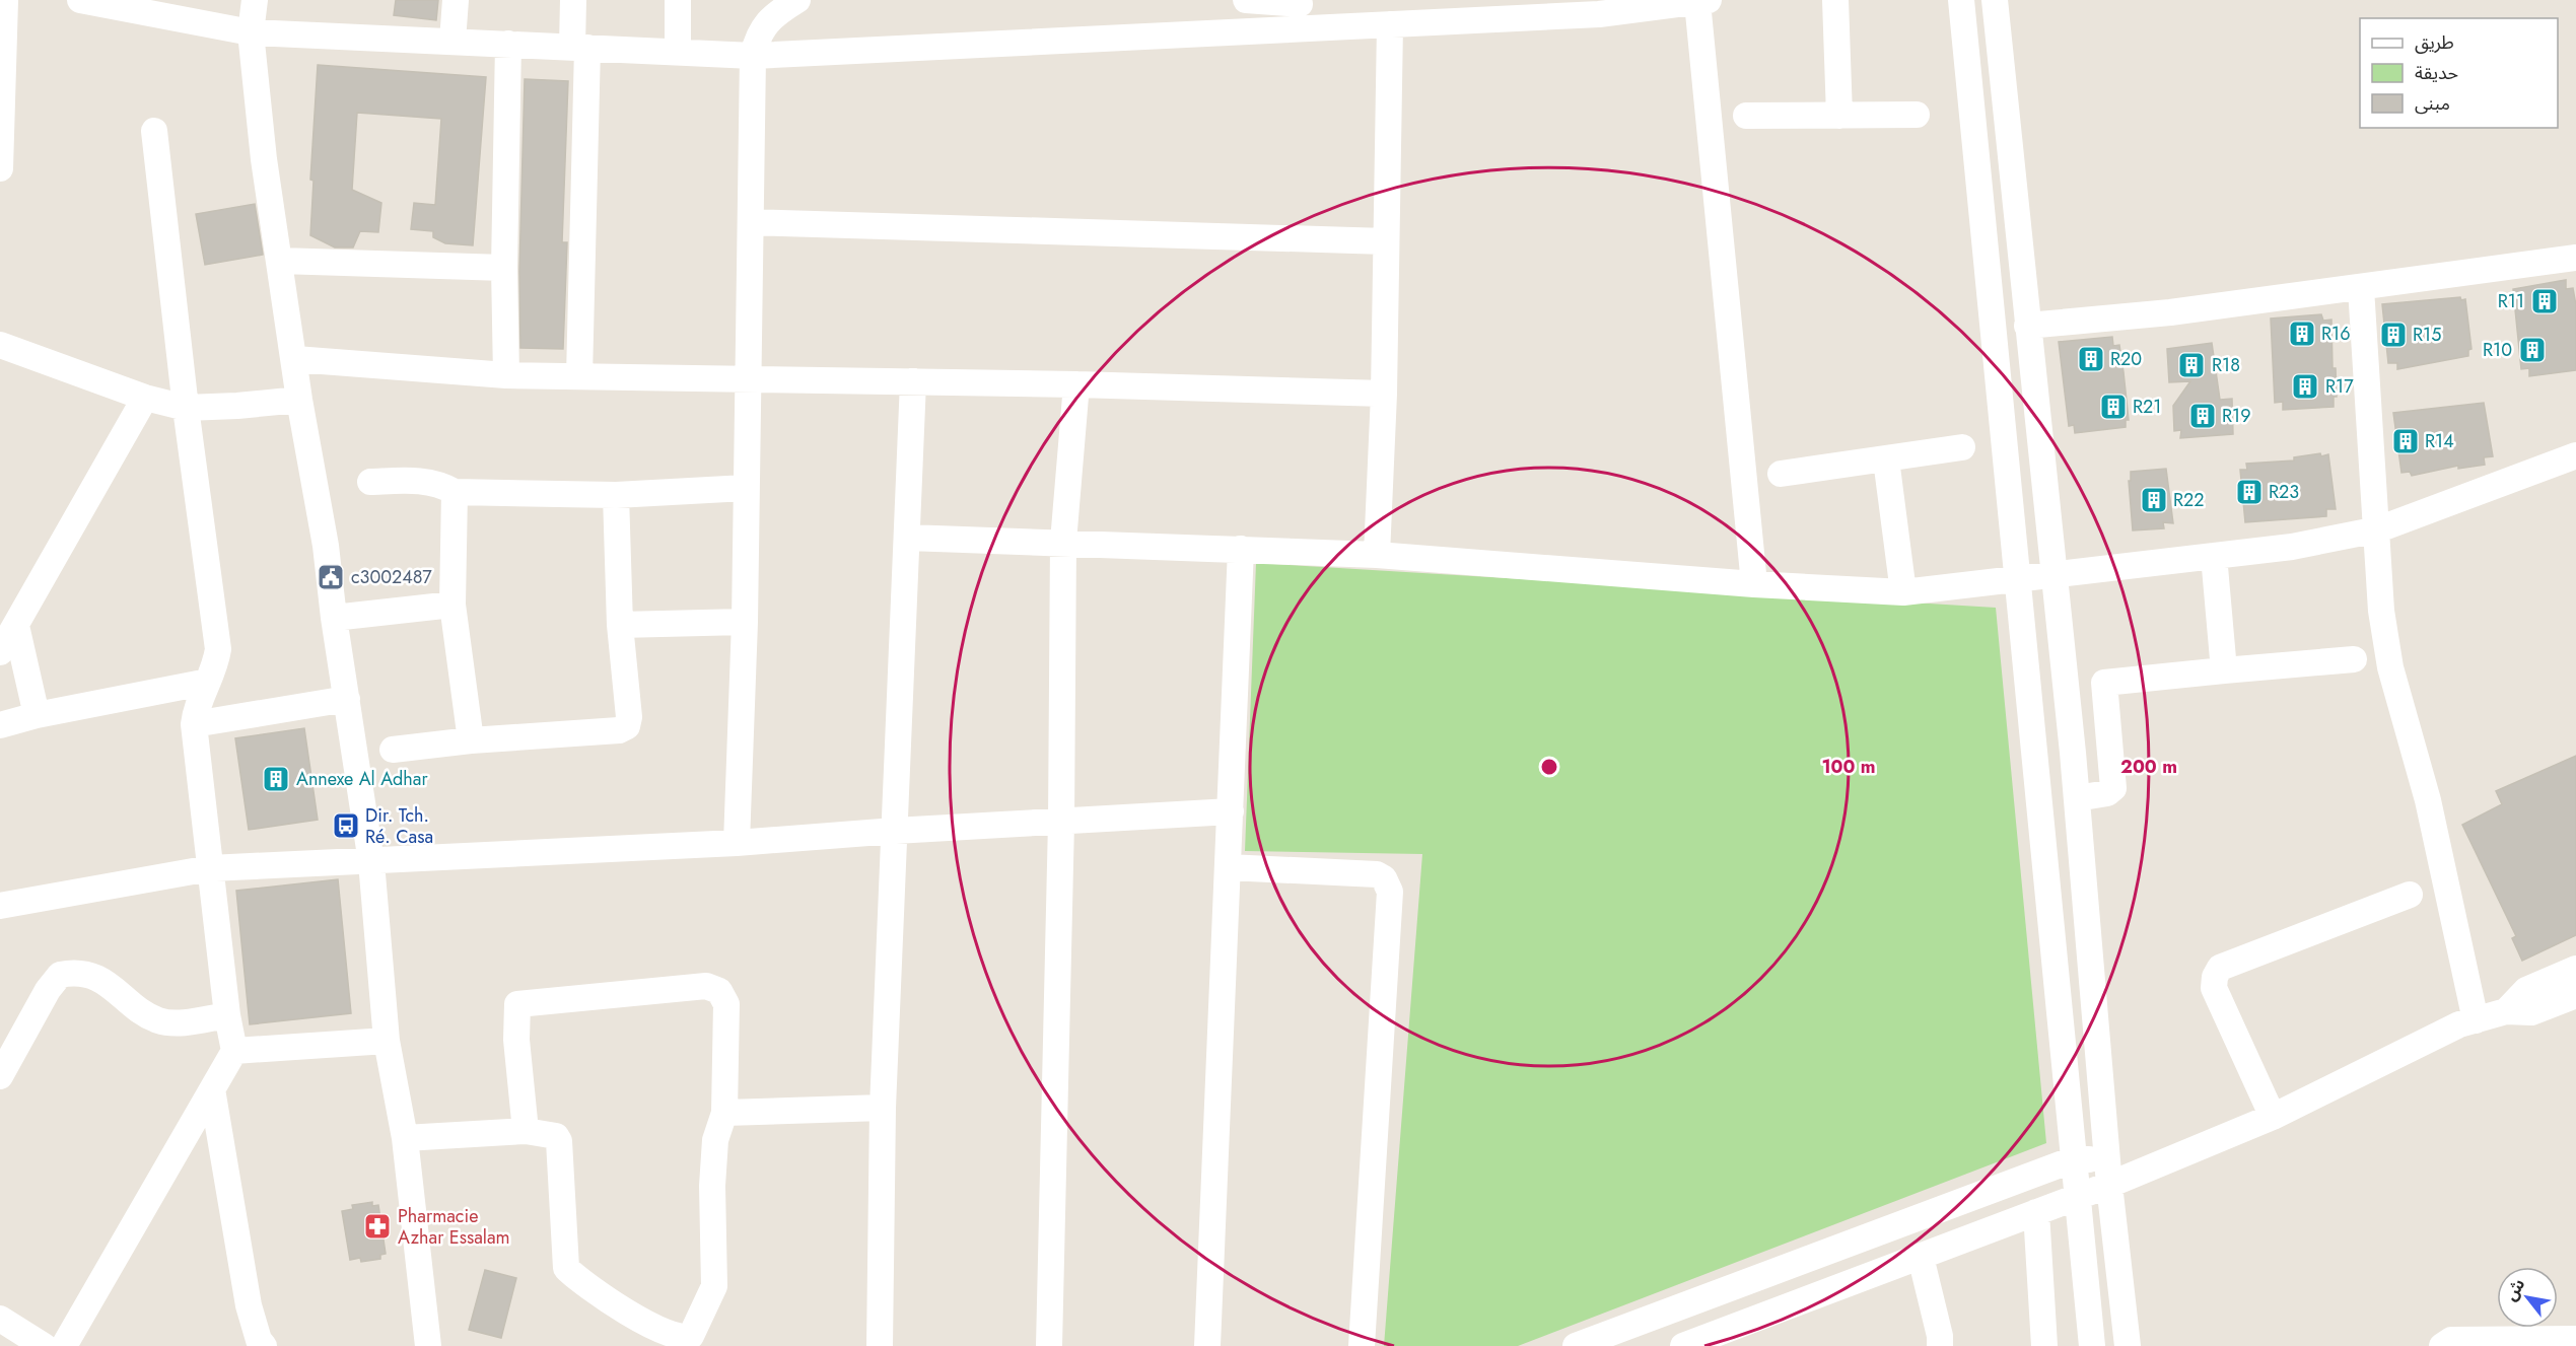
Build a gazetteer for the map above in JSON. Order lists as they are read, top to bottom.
{
  "places": {
    "building": [
      "R11",
      "R16",
      "R15",
      "R10",
      "R20",
      "R18",
      "R17",
      "R21",
      "R19",
      "R14",
      "R23",
      "R22",
      "Annexe Al Adhar"
    ],
    "public building": ["c3002487"],
    "bus stop": ["Dir. Tch. Ré. Casa"],
    "pharmacy": ["Pharmacie Azhar Essalam"]
  },
  "legend": ["طريق", "حديقة", "مبنى"],
  "north": "top left",
  "rings": ["100 m", "200 m"]
}
